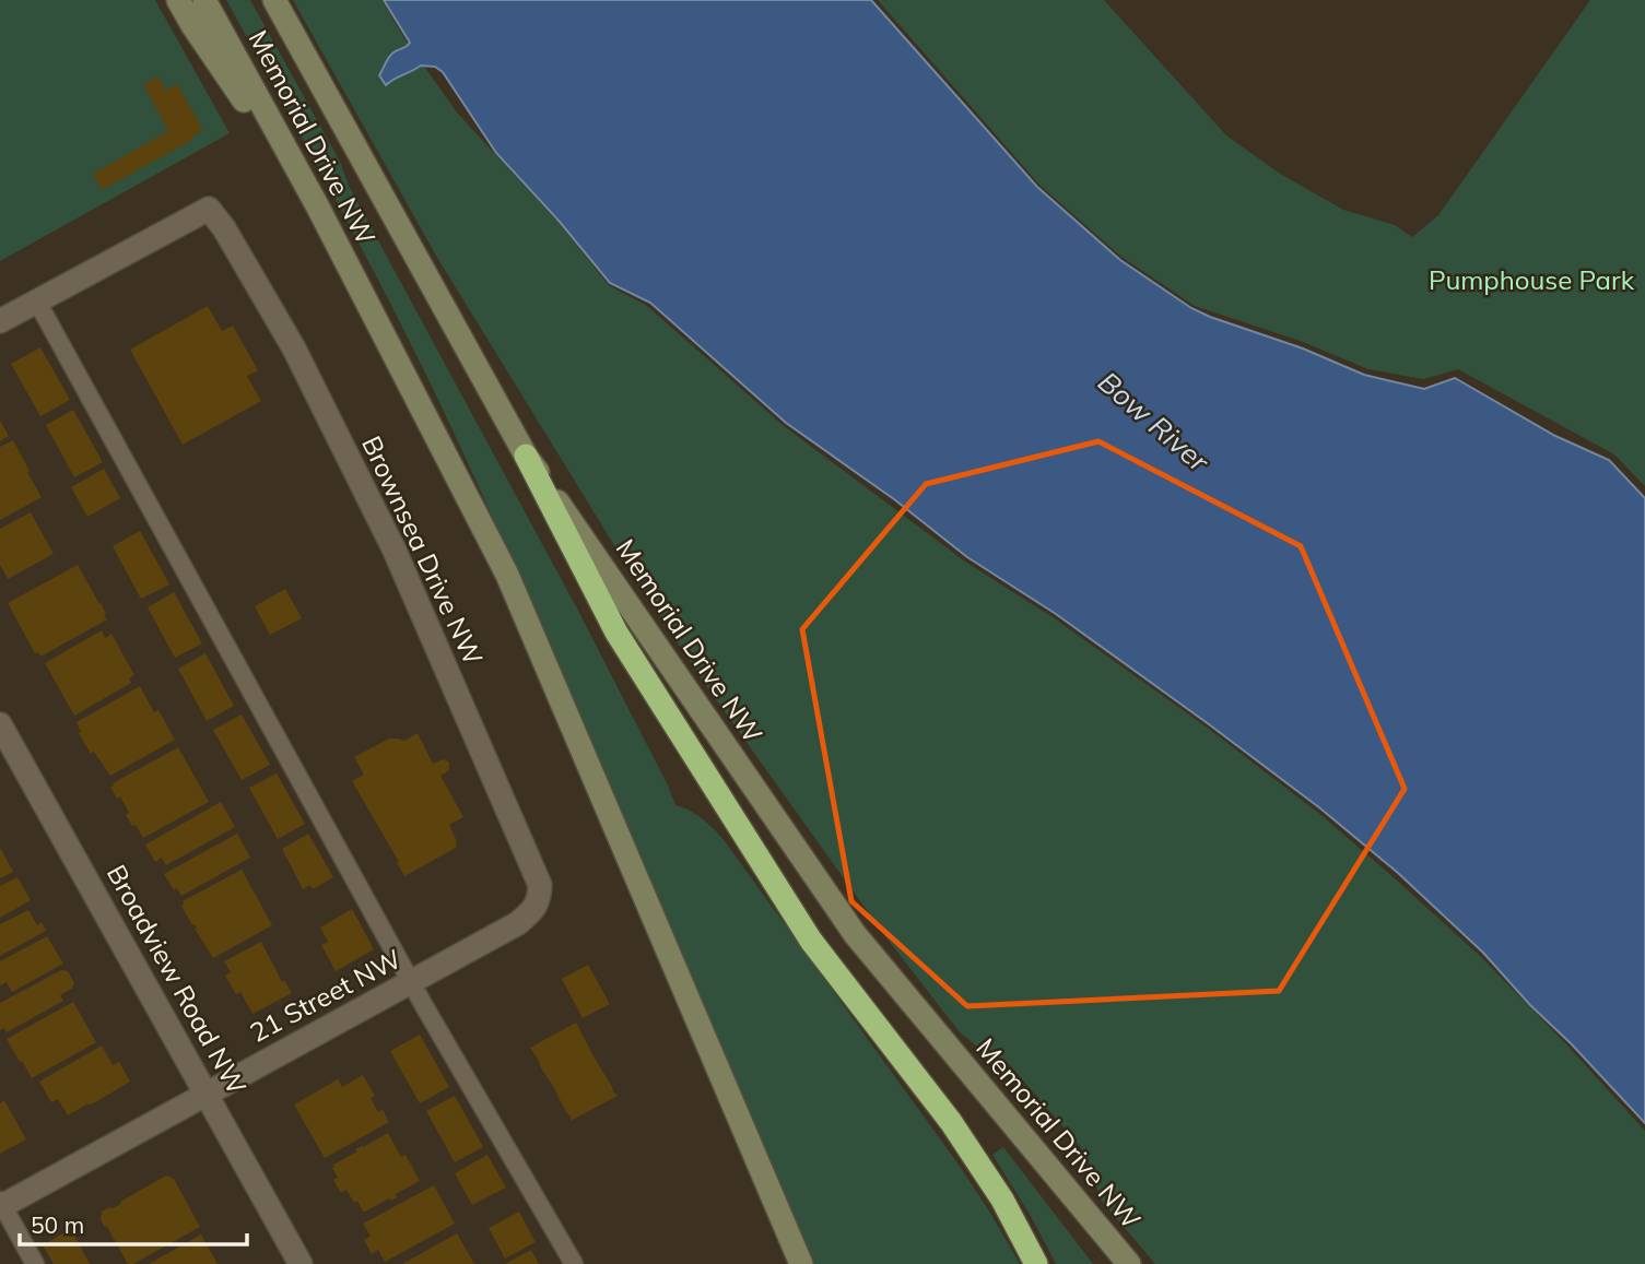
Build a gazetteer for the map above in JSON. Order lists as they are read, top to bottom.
{
  "streets": {
    "main road": ["Memorial Drive NW"],
    "street": ["Brownsea Drive NW", "Broadview Road NW", "21 Street NW"]
  },
  "crossings": [
    ["Brownsea Drive NW", "21 Street NW"],
    ["Broadview Road NW", "21 Street NW"]
  ],
  "water": ["Bow River"],
  "parks": ["Pumphouse Park"],
  "scale_bar": "50 m"
}
